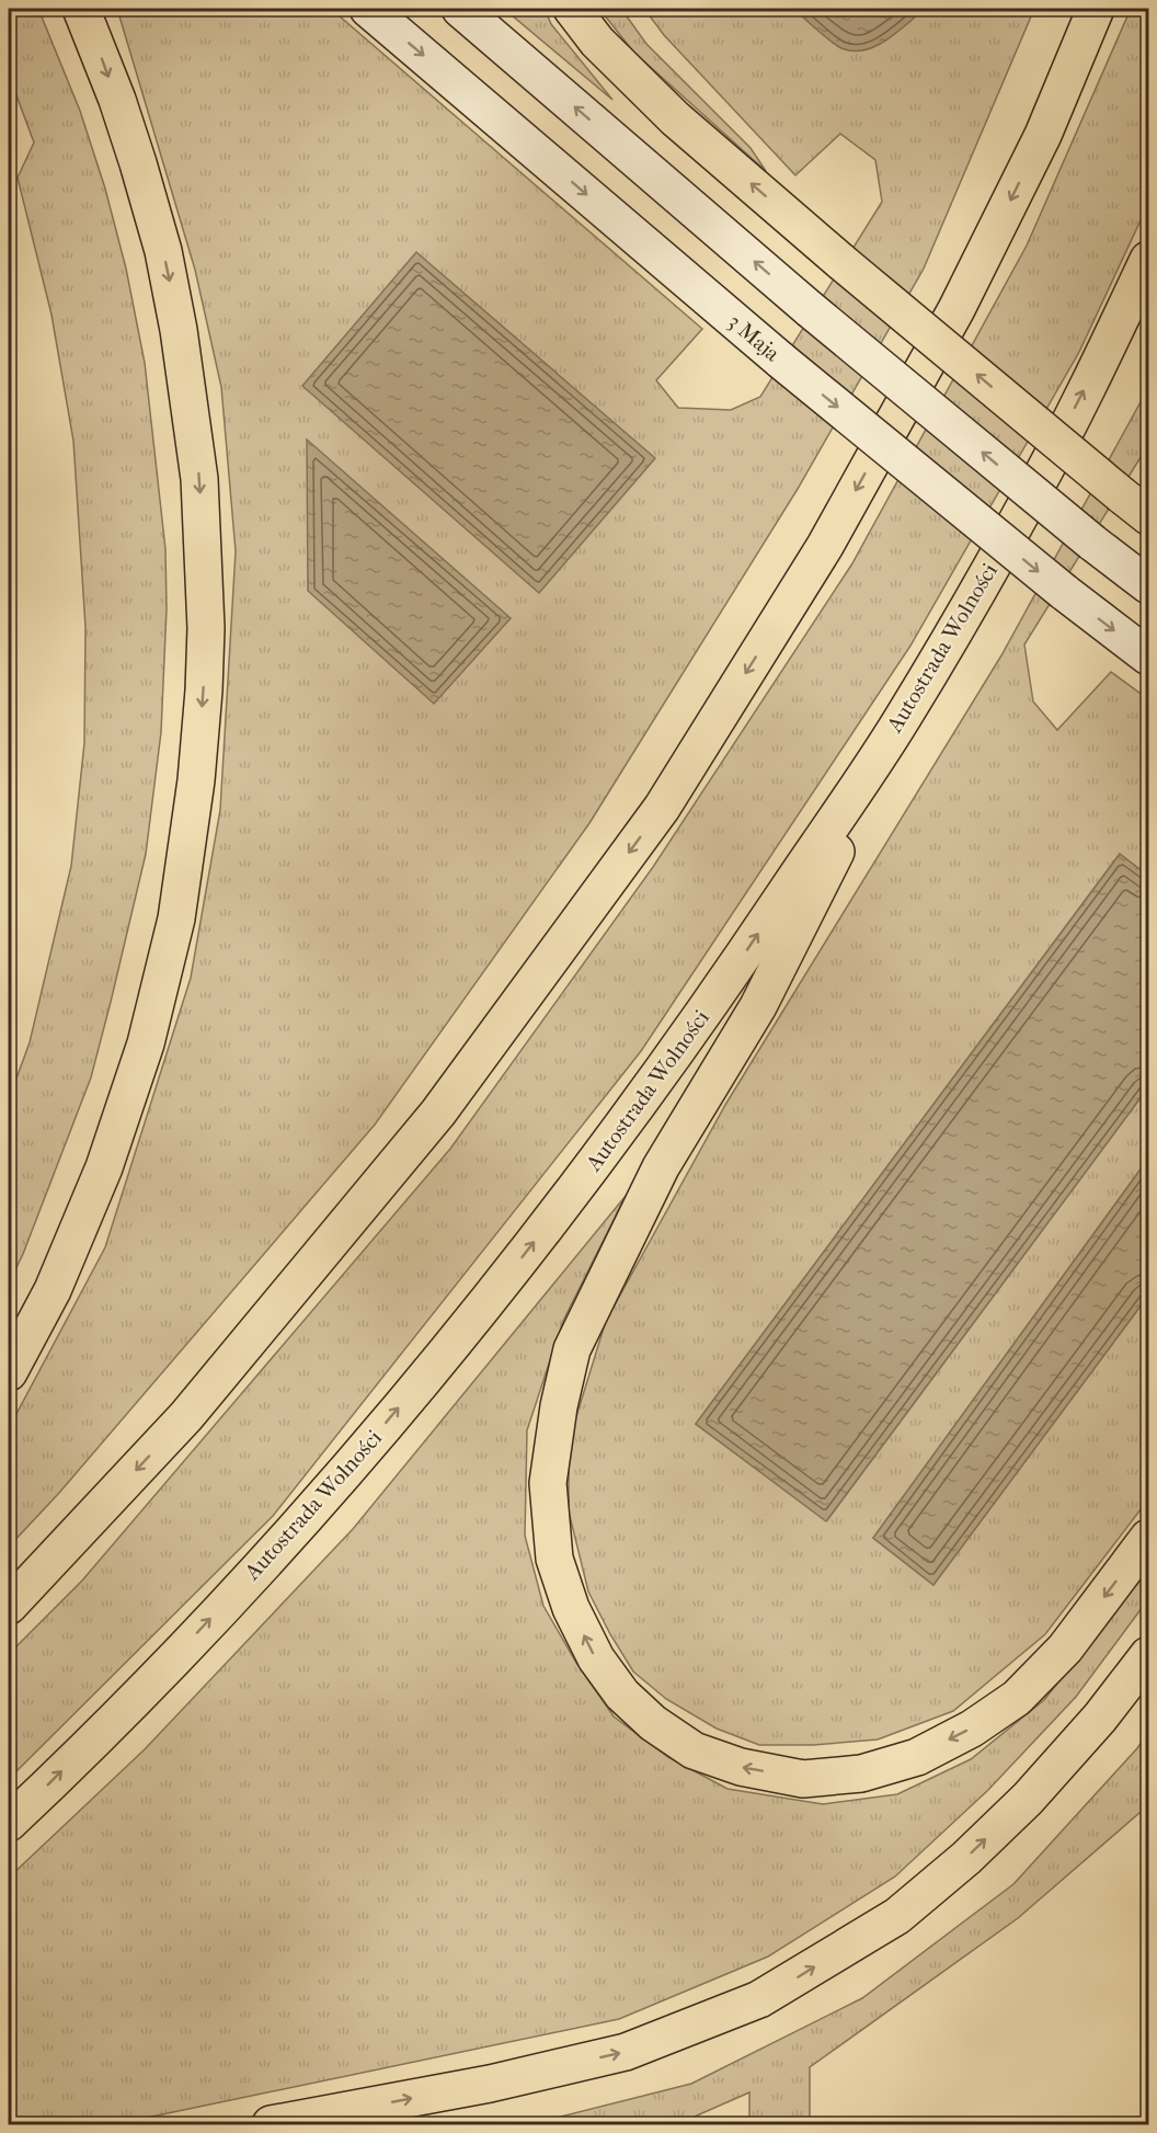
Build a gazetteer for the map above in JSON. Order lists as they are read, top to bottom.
{
  "streets": {
    "highway": ["Autostrada Wolności"],
    "main road": ["3 Maja"]
  }
}
